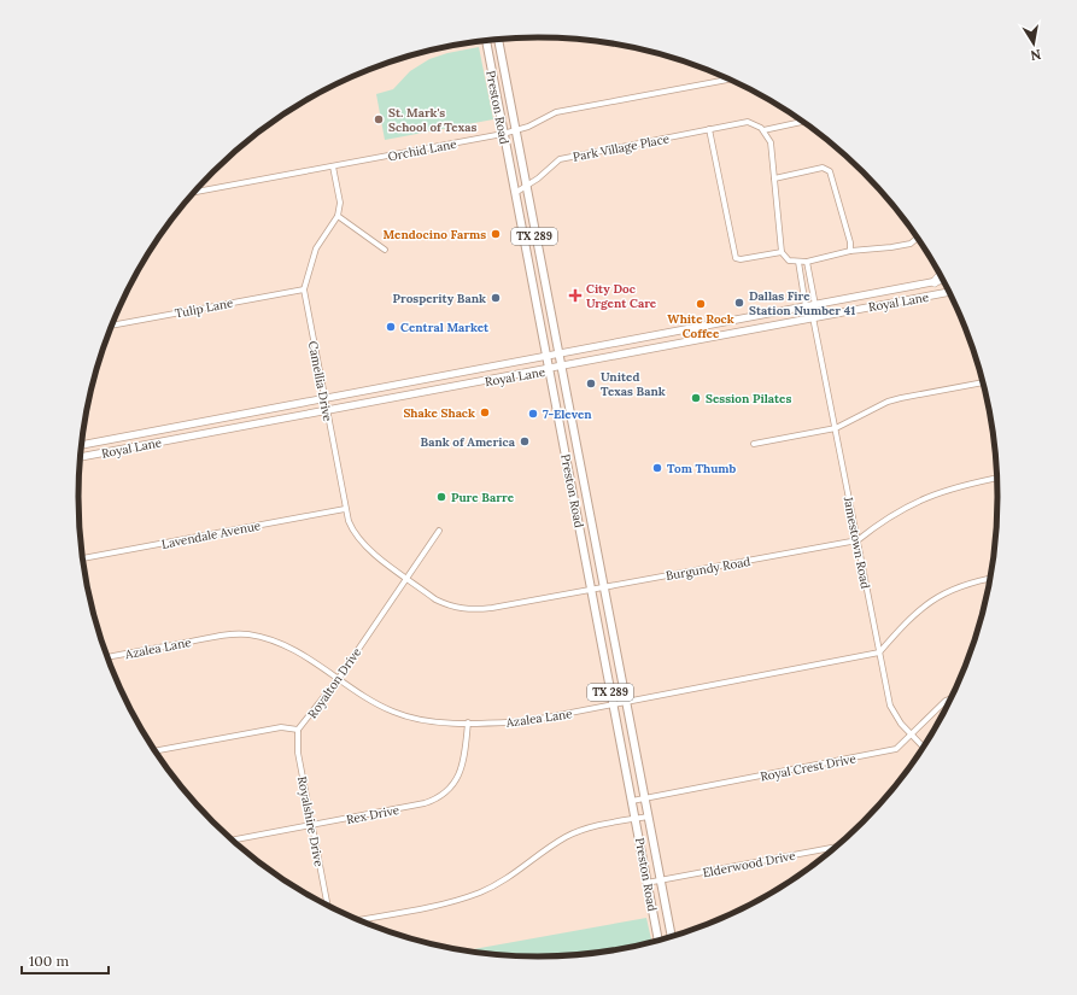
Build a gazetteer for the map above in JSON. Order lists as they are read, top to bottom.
{
  "streets": {
    "main road": ["Preston Road", "TX 289", "Royal Lane"],
    "street": [
      "Park Village Place",
      "Orchid Lane",
      "Tulip Lane",
      "Camellia Drive",
      "Lavendale Avenue",
      "Jamestown Road",
      "Burgundy Road",
      "Azalea Lane",
      "Royalton Drive",
      "Royal Crest Drive",
      "Rex Drive",
      "Royalshire Drive",
      "Elderwood Drive"
    ]
  },
  "crossings": [
    ["Preston Road", "Park Village Place"],
    ["Preston Road", "Orchid Lane"],
    ["Preston Road", "Royal Lane"],
    ["Preston Road", "Burgundy Road"],
    ["Preston Road", "Azalea Lane"],
    ["Preston Road", "Royal Crest Drive"],
    ["Preston Road", "Elderwood Drive"],
    ["Royal Lane", "Camellia Drive"],
    ["Royal Lane", "Jamestown Road"],
    ["Tulip Lane", "Camellia Drive"],
    ["Camellia Drive", "Lavendale Avenue"],
    ["Camellia Drive", "Burgundy Road"],
    ["Camellia Drive", "Royalton Drive"],
    ["Jamestown Road", "Burgundy Road"],
    ["Jamestown Road", "Azalea Lane"],
    ["Jamestown Road", "Royal Crest Drive"],
    ["Burgundy Road", "Royalton Drive"],
    ["Azalea Lane", "Royalton Drive"],
    ["Azalea Lane", "Rex Drive"],
    ["Royalton Drive", "Royalshire Drive"],
    ["Rex Drive", "Royalshire Drive"]
  ],
  "places": {
    "other": [
      "St. Mark's School of Texas",
      "Mendocino Farms",
      "Prosperity Bank",
      "Dallas Fire Station Number 41",
      "White Rock Coffee",
      "Central Market",
      "United Texas Bank",
      "Session Pilates",
      "Shake Shack",
      "7-Eleven",
      "Bank of America",
      "Tom Thumb",
      "Pure Barre"
    ],
    "health": ["City Doc Urgent Care"]
  },
  "scale_bar": "100 m",
  "north": "bottom"
}
